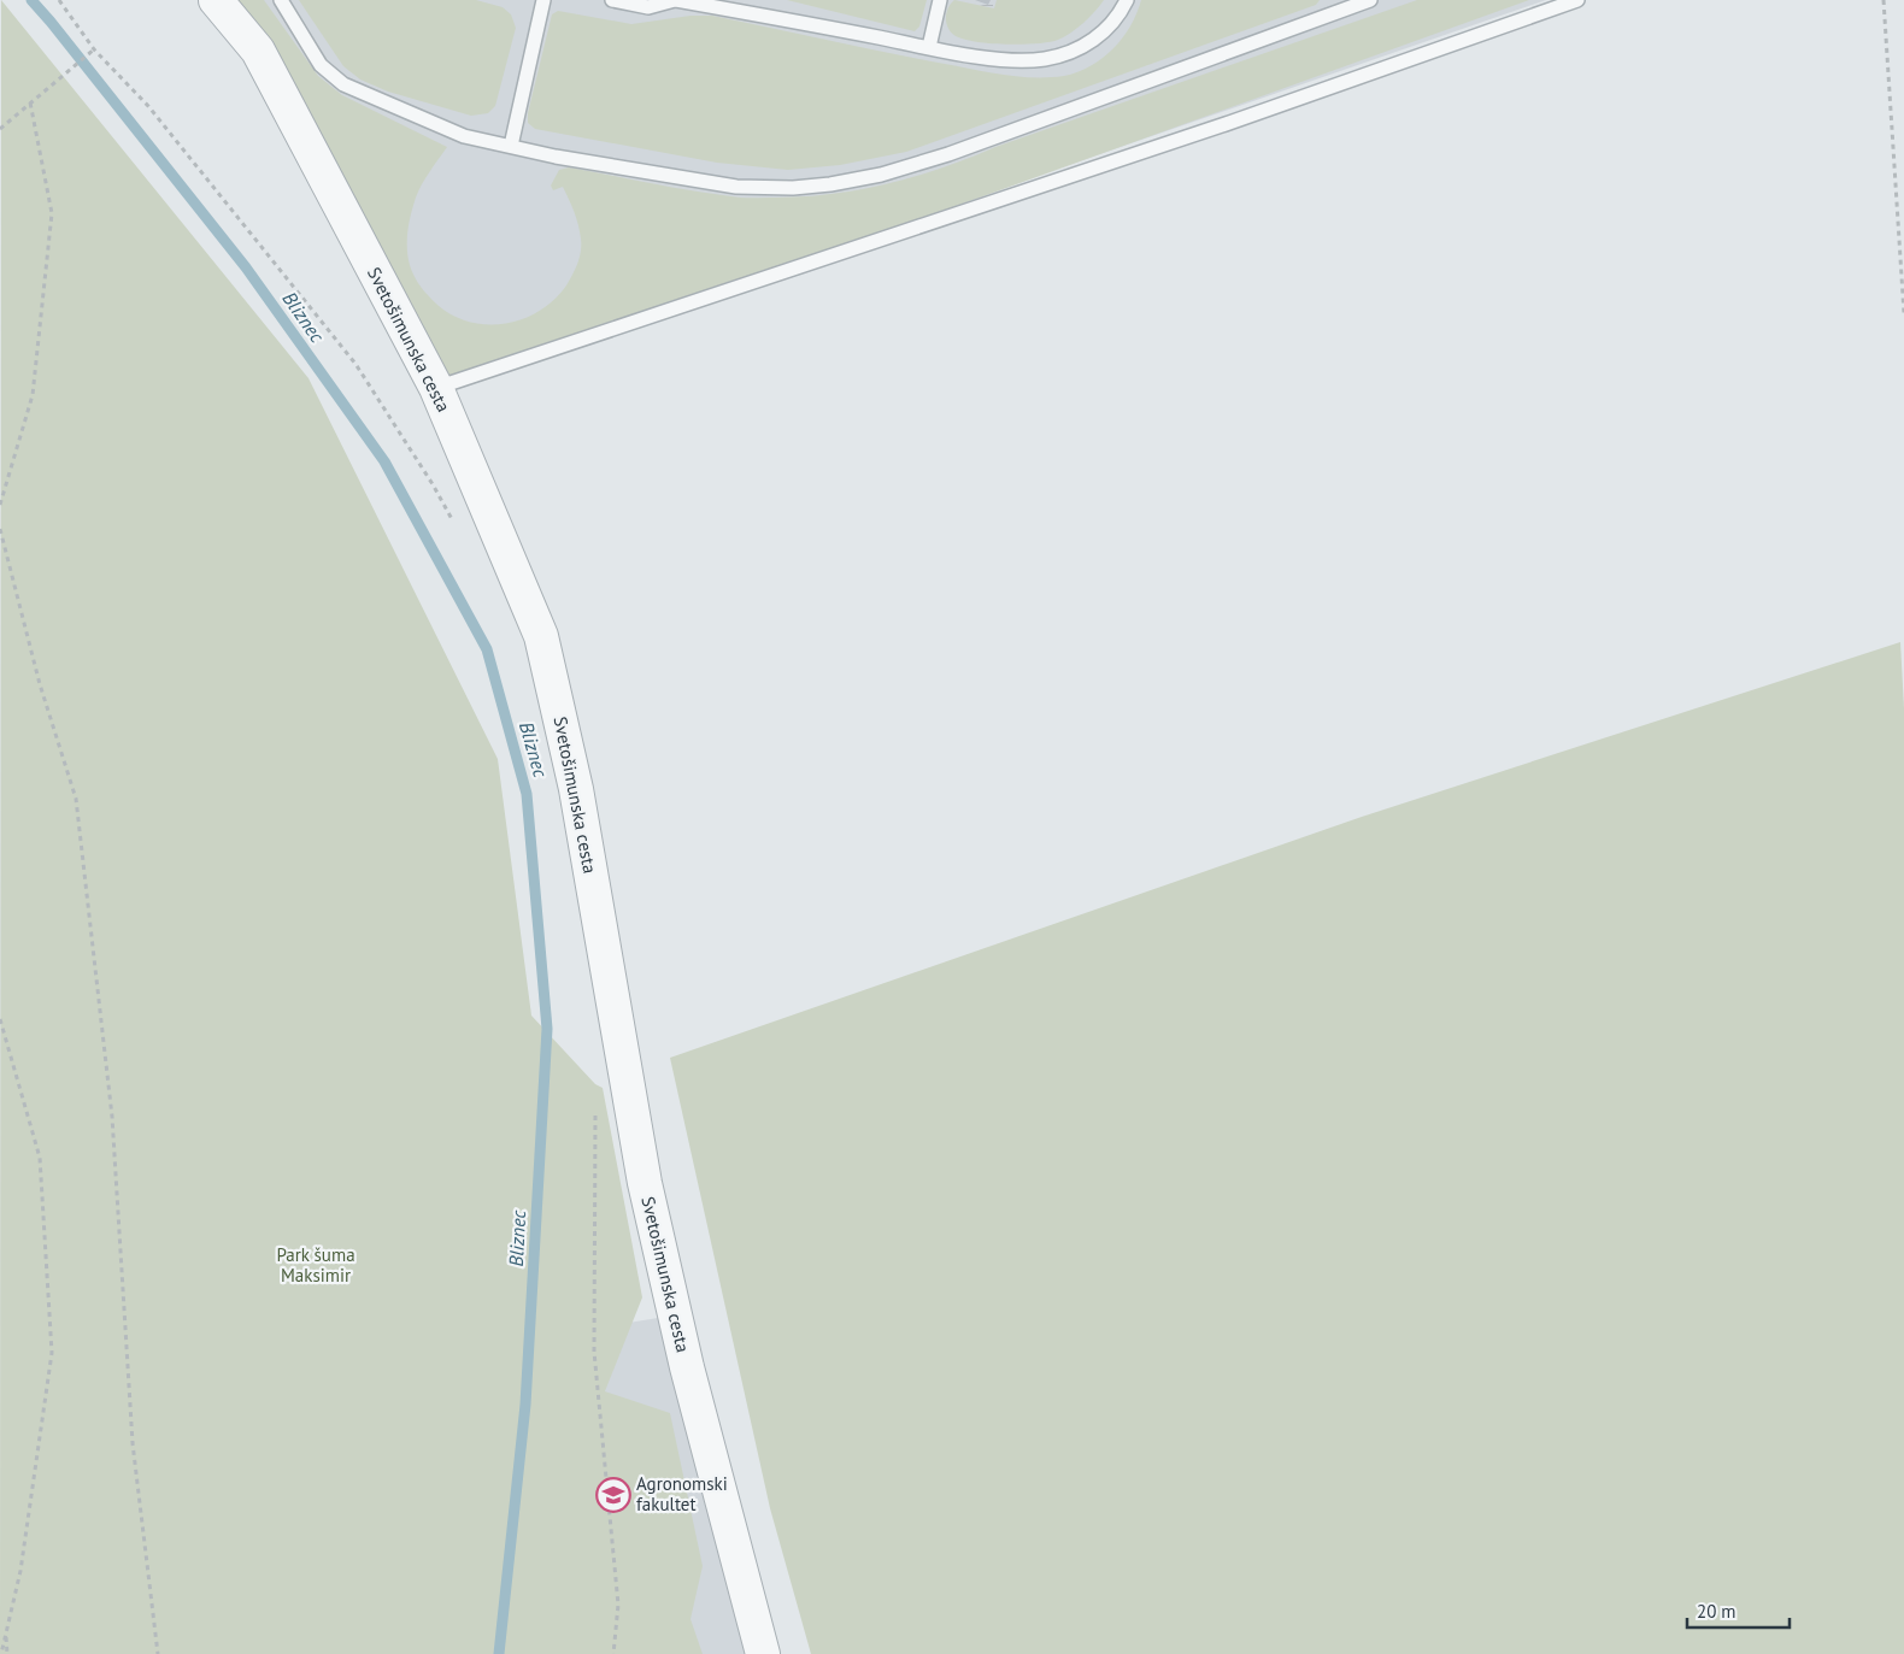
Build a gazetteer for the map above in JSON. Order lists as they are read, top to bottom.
{
  "streets": {
    "street": ["Svetošimunska cesta"]
  },
  "water": ["Bliznec"],
  "parks": ["Park šuma Maksimir"],
  "places": {
    "school or university": ["Agronomski fakultet"]
  },
  "scale_bar": "20 m"
}
